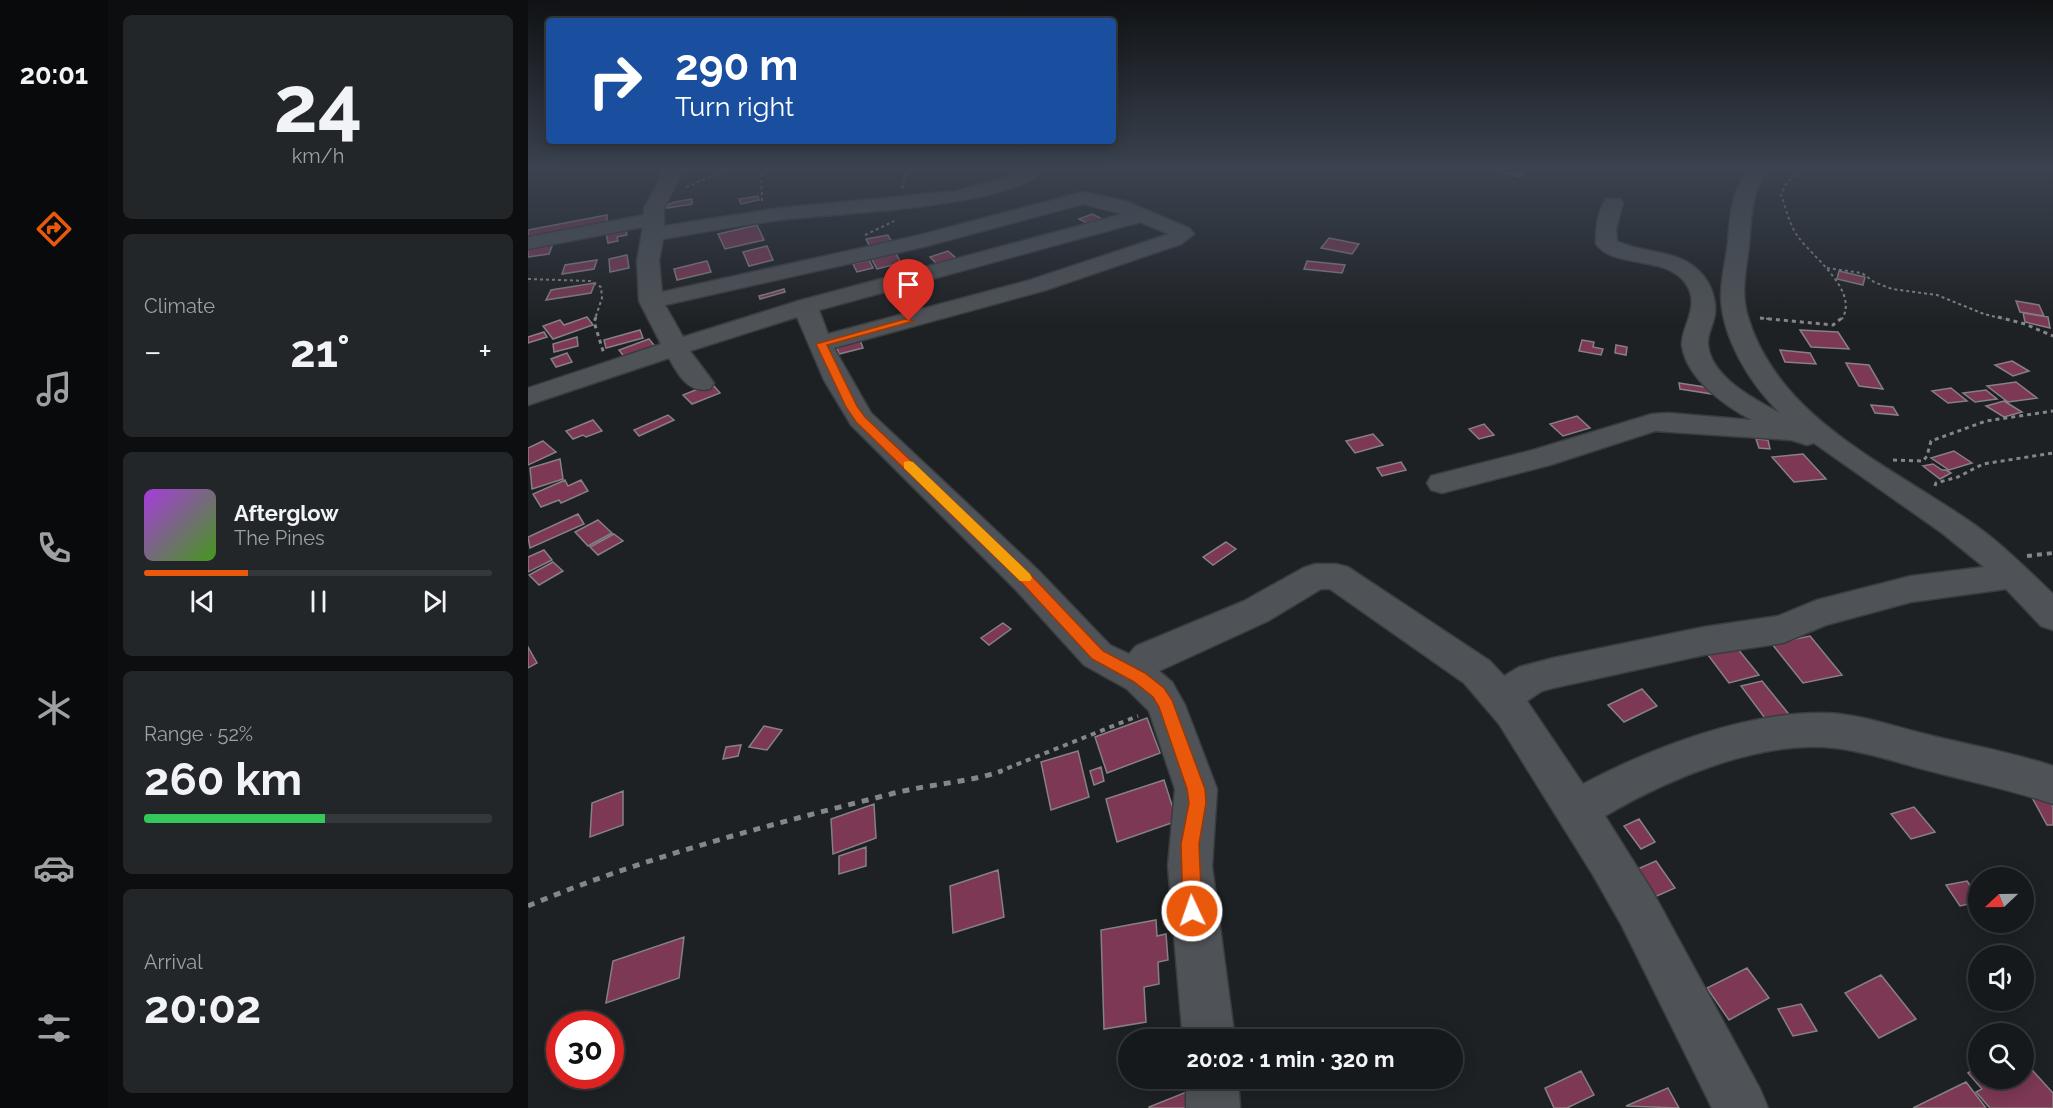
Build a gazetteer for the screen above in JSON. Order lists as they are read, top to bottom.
{
  "north": "left",
  "page": {
    "tabs": "20:01",
    "tile": [
      ["24", "km/h"],
      "Climate",
      ["Range · 52%", "260 km"],
      ["Arrival", "20:02"]
    ],
    "turn": ["290 m", "Turn right"],
    "heat": ["−", "21°", "+"],
    "song": ["Afterglow", "The Pines"],
    "limit": "30",
    "trip": "20:02 · 1 min · 320 m"
  }
}
